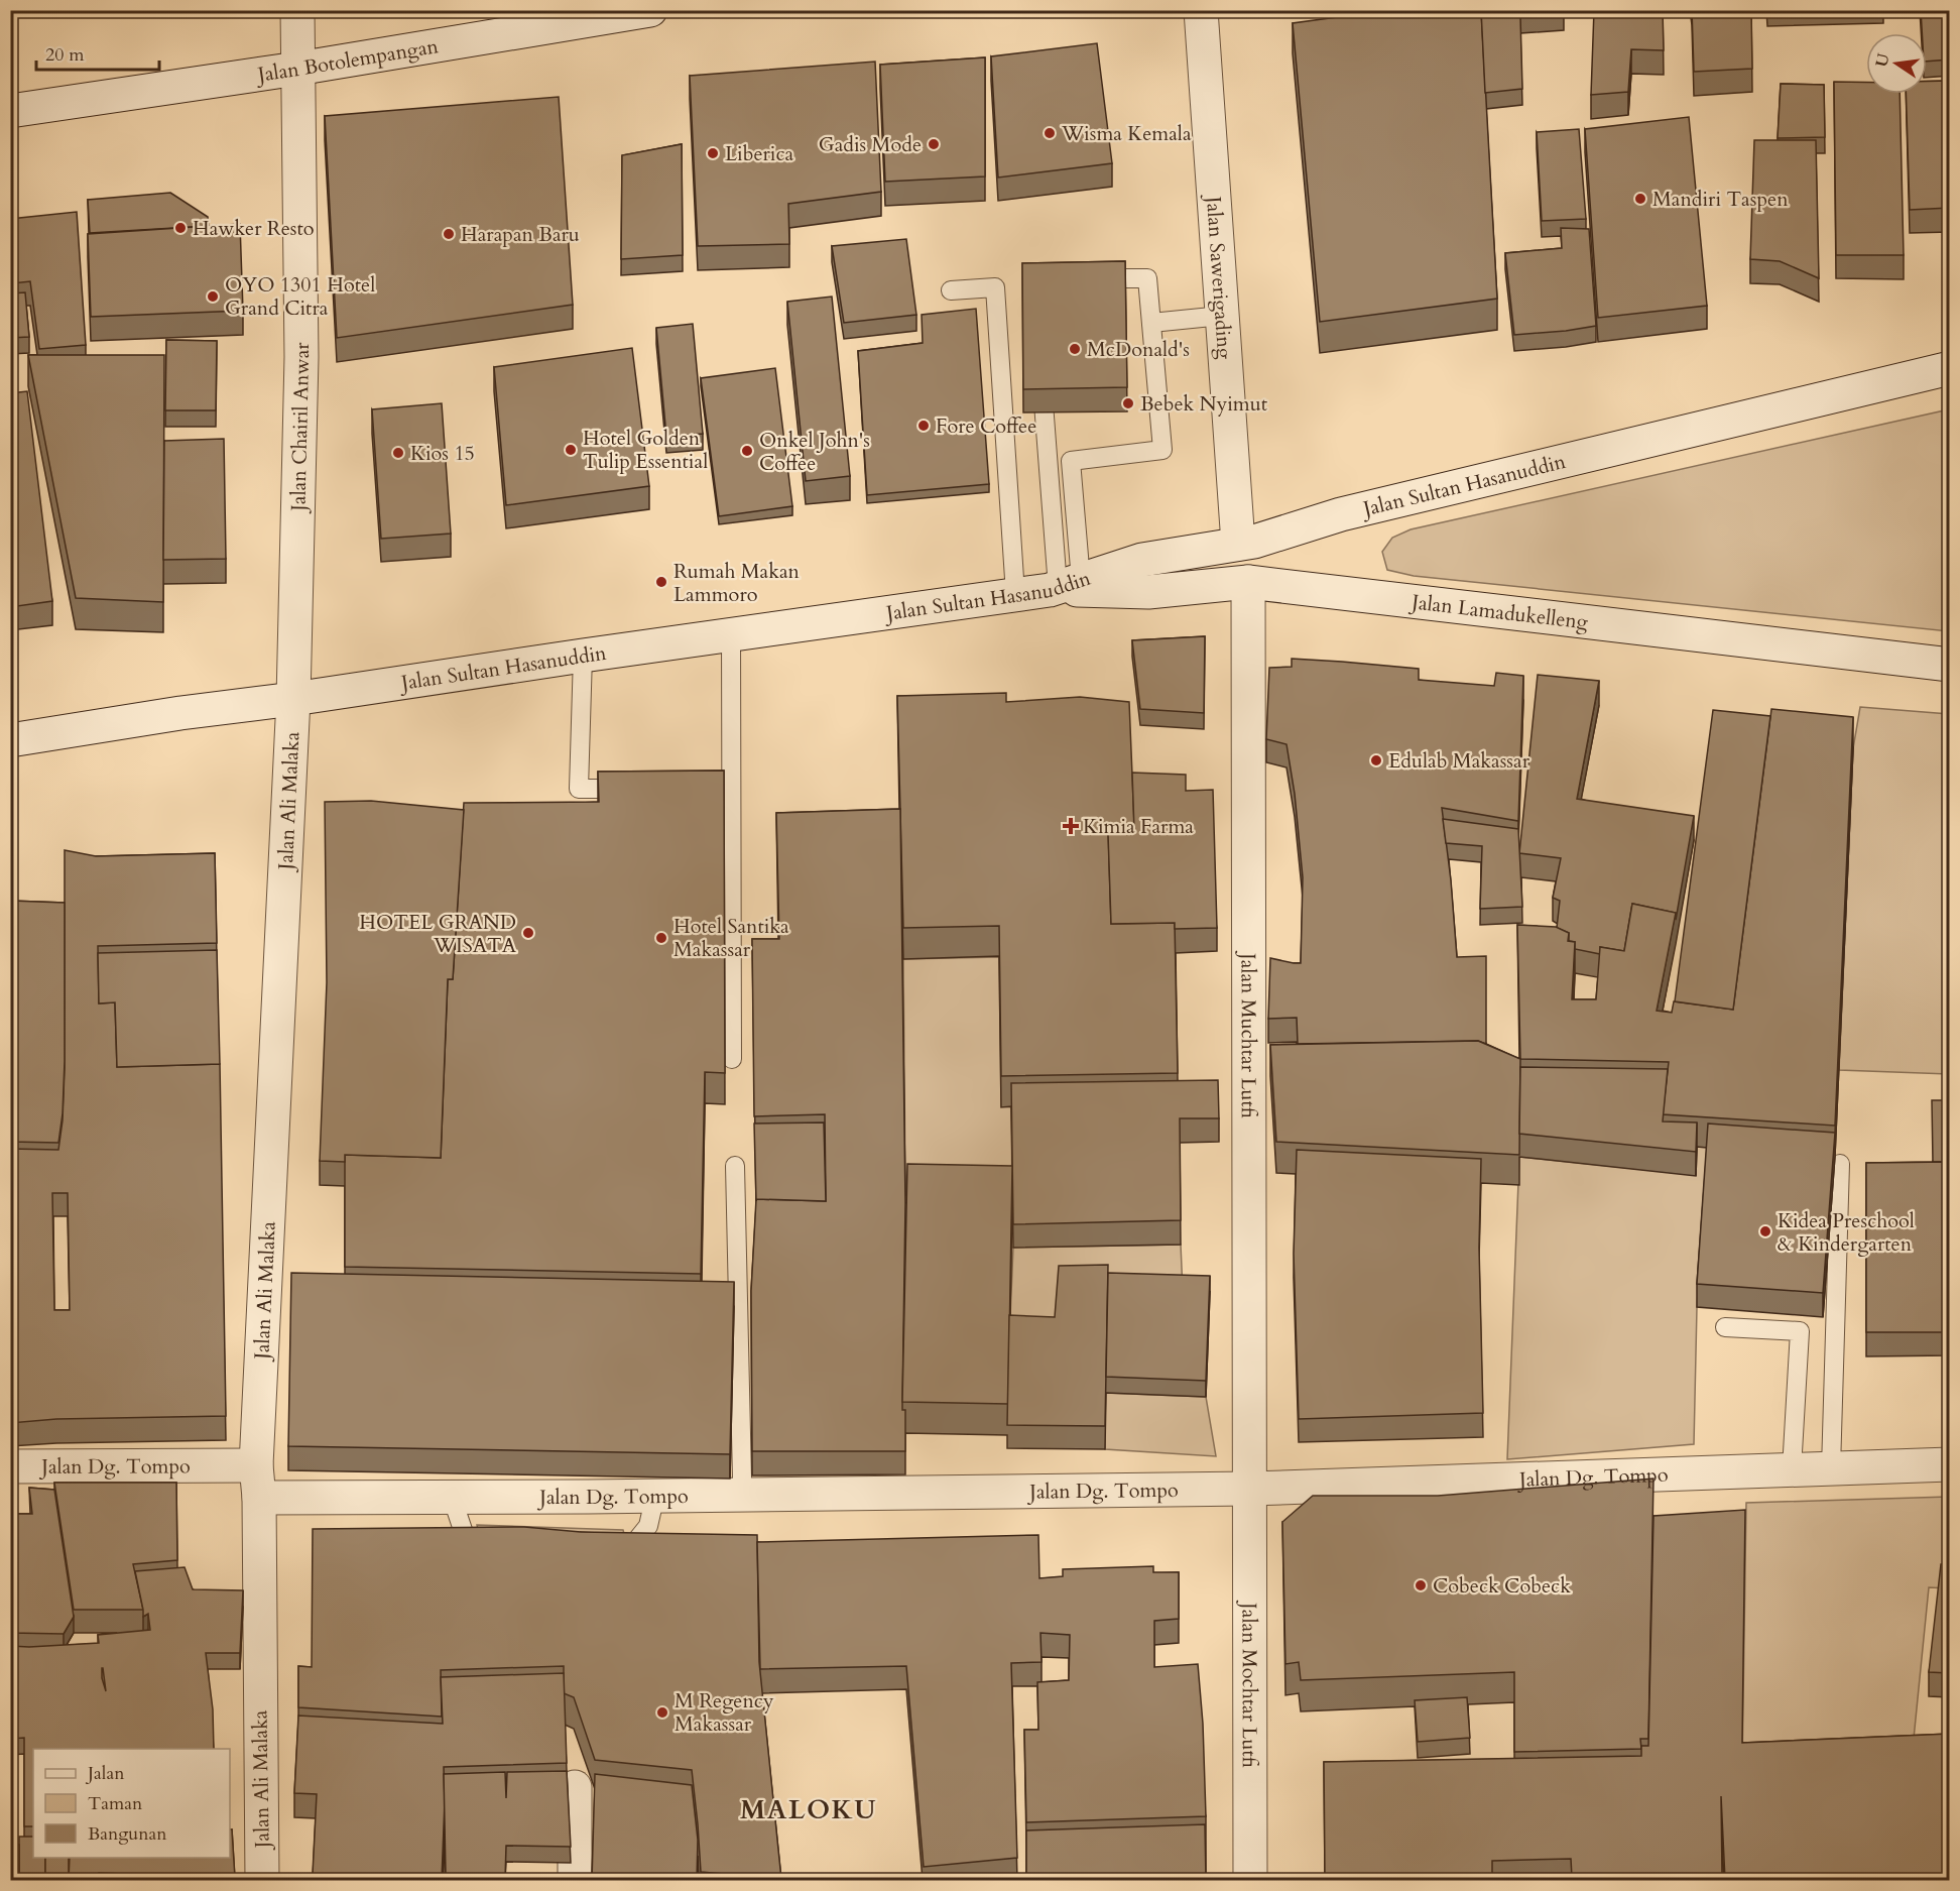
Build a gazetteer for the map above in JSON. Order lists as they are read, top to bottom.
{
  "streets": {
    "street": [
      "Jalan Botolempangan",
      "Jalan Sawerigading",
      "Jalan Chairil Anwar",
      "Jalan Sultan Hasanuddin",
      "Jalan Lamadukelleng",
      "Jalan Ali Malaka",
      "Jalan Muchtar Lutfi",
      "Jalan Dg. Tompo",
      "Jalan Mochtar Lutfi"
    ]
  },
  "crossings": [
    ["Jalan Botolempangan", "Jalan Chairil Anwar"],
    ["Jalan Sawerigading", "Jalan Sultan Hasanuddin"],
    ["Jalan Chairil Anwar", "Jalan Sultan Hasanuddin"],
    ["Jalan Chairil Anwar", "Jalan Ali Malaka"],
    ["Jalan Sultan Hasanuddin", "Jalan Lamadukelleng"],
    ["Jalan Sultan Hasanuddin", "Jalan Ali Malaka"],
    ["Jalan Lamadukelleng", "Jalan Muchtar Lutfi"],
    ["Jalan Ali Malaka", "Jalan Dg. Tompo"],
    ["Jalan Muchtar Lutfi", "Jalan Dg. Tompo"],
    ["Jalan Muchtar Lutfi", "Jalan Mochtar Lutfi"],
    ["Jalan Dg. Tompo", "Jalan Mochtar Lutfi"]
  ],
  "districts": ["MALOKU"],
  "places": {
    "other": [
      "Wisma Kemala",
      "Gadis Mode",
      "Liberica",
      "Mandiri Taspen",
      "Hawker Resto",
      "Harapan Baru",
      "OYO 1301 Hotel Grand Citra",
      "McDonald's",
      "Bebek Nyimut",
      "Fore Coffee",
      "Hotel Golden Tulip Essential",
      "Onkel John's Coffee",
      "Kios 15",
      "Rumah Makan Lammoro",
      "Edulab Makassar",
      "HOTEL GRAND WISATA",
      "Hotel Santika Makassar",
      "Kidea Preschool & Kindergarten",
      "Cobeck Cobeck",
      "M Regency Makassar"
    ],
    "health": ["Kimia Farma"]
  },
  "legend": ["Jalan", "Taman", "Bangunan"],
  "scale_bar": "20 m",
  "north": "left"
}
